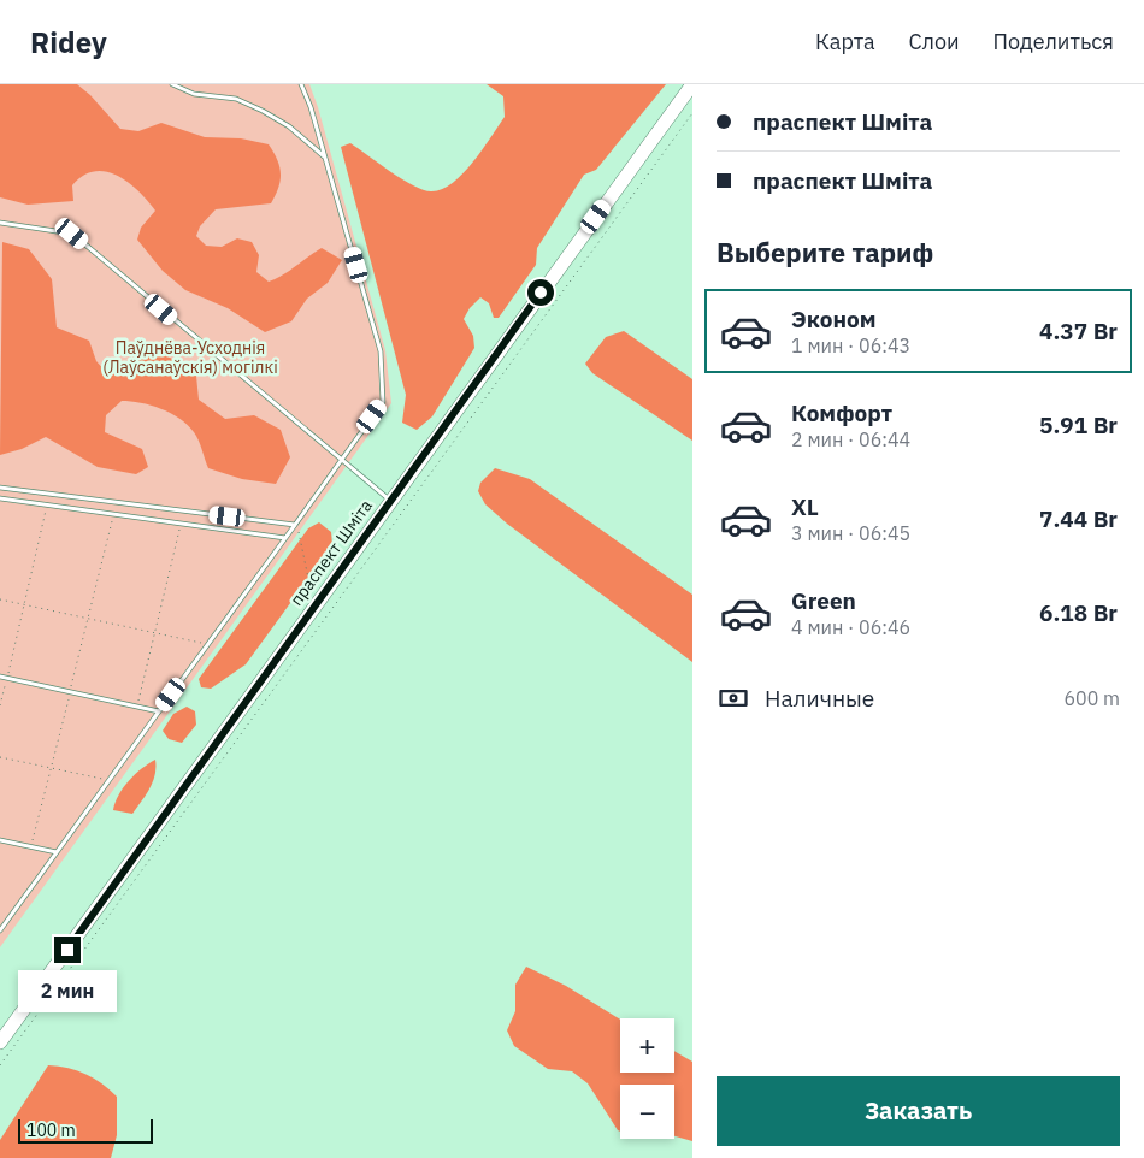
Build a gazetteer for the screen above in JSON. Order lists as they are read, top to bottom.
{
  "streets": {
    "main road": ["праспект Шміта"]
  },
  "parks": ["Паўднёва-Усходнія (Лаўсанаўскія) могілкі"],
  "scale_bar": "100 m",
  "page": {
    "header": "Ridey",
    "nav": ["Карта", "Слои", "Поделиться"],
    "banner": ["праспект Шміта", "праспект Шміта"],
    "heading": "Выберите тариф",
    "list": [
      {
        "name": "Эконом",
        "note": "1 мин · 06:43",
        "value": "4.37 Br"
      },
      {
        "name": "Комфорт",
        "note": "2 мин · 06:44",
        "value": "5.91 Br"
      },
      {
        "name": "XL",
        "note": "3 мин · 06:45",
        "value": "7.44 Br"
      },
      {
        "name": "Green",
        "note": "4 мин · 06:46",
        "value": "6.18 Br"
      }
    ],
    "pay": ["Наличные", "600 m"],
    "bubble": "2 мин",
    "map_buttons": ["+", "−"],
    "buttons": "Заказать",
    "scale": "100 m"
  }
}
